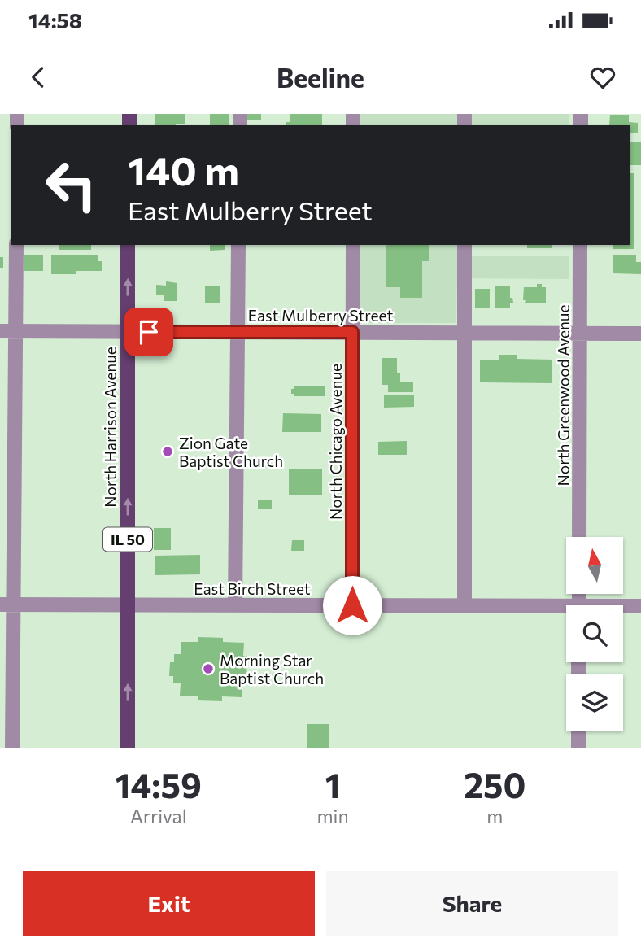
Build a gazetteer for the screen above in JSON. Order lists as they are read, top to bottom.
{
  "streets": {
    "main road": ["North Harrison Avenue", "IL 50"],
    "street": [
      "East Mulberry Street",
      "North Greenwood Avenue",
      "North Chicago Avenue",
      "East Birch Street"
    ]
  },
  "crossings": [
    ["East Mulberry Street", "North Greenwood Avenue"],
    ["East Mulberry Street", "North Harrison Avenue"],
    ["East Mulberry Street", "North Chicago Avenue"],
    ["North Harrison Avenue", "East Birch Street"],
    ["North Chicago Avenue", "East Birch Street"]
  ],
  "one_way": ["North Harrison Avenue"],
  "places": ["Zion Gate Baptist Church", "Morning Star Baptist Church"],
  "north": "top",
  "page": {
    "status": "14:58",
    "header": "Beeline",
    "turn": ["140 m", "East Mulberry Street"],
    "eta": [
      "14:59",
      "Arrival",
      "1",
      "min",
      "250",
      "m"
    ],
    "buttons": ["Exit", "Share"]
  }
}
